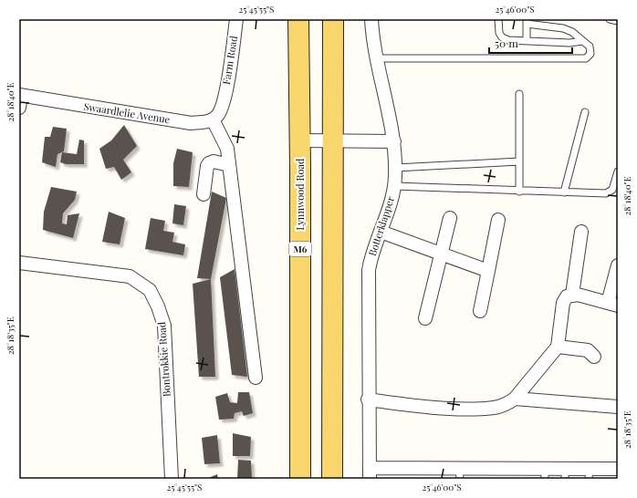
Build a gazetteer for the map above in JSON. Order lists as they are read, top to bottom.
{
  "streets": {
    "main road": ["Lynnwood Road", "M6"],
    "street": [
      "Farm Road",
      "Swaardlelie Avenue",
      "Botterklapper",
      "Bontrokkie Road"
    ]
  },
  "crossings": [
    ["Farm Road", "Swaardlelie Avenue"]
  ],
  "scale_bar": "50 m",
  "coordinates": [
    "25°45'55\"S",
    "25°46'00\"S",
    "28°18'40\"E",
    "28°18'35\"E"
  ]
}
